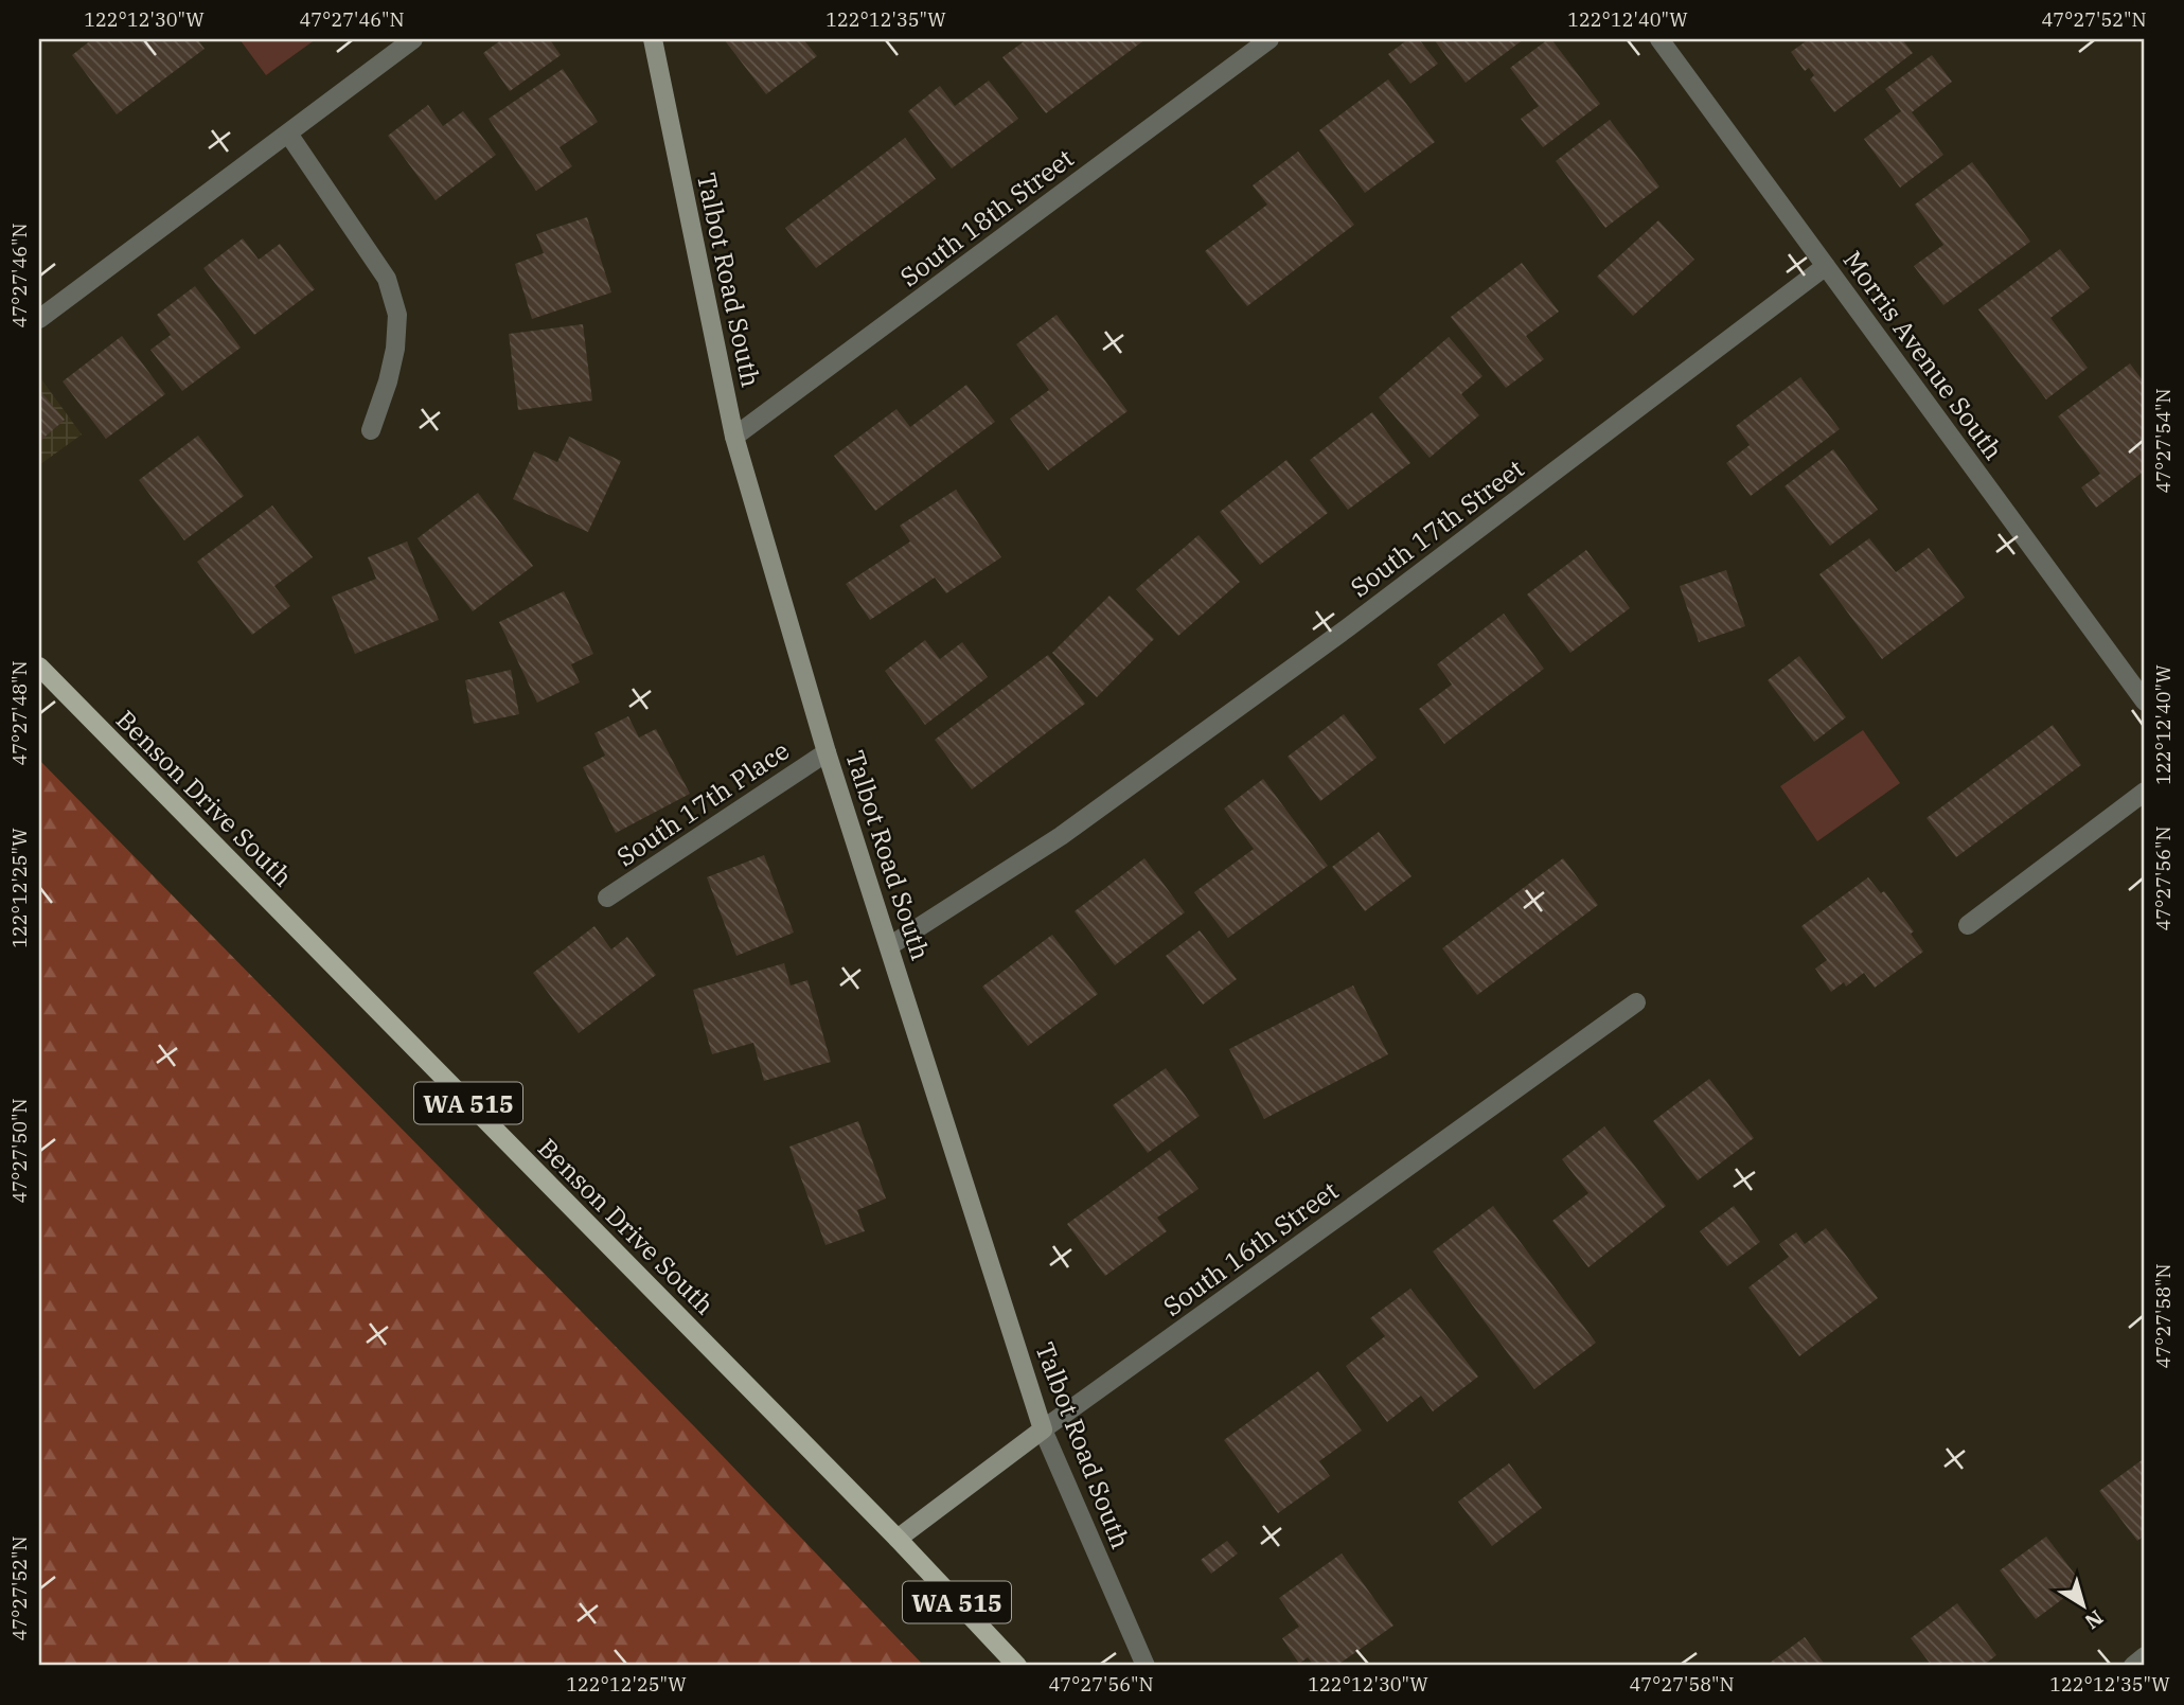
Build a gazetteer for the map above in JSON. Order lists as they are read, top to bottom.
{
  "streets": {
    "main road": ["Benson Drive South", "WA 515"],
    "street": [
      "South 18th Street",
      "Talbot Road South",
      "Morris Avenue South",
      "South 17th Street",
      "South 17th Place",
      "South 16th Street"
    ]
  },
  "crossings": [
    ["South 18th Street", "Talbot Road South"],
    ["Talbot Road South", "South 17th Street"],
    ["Talbot Road South", "South 17th Place"],
    ["Talbot Road South", "South 16th Street"],
    ["Morris Avenue South", "South 17th Street"],
    ["Benson Drive South", "South 16th Street"]
  ],
  "north": "bottom right",
  "coordinates": [
    "122°12'30\"W",
    "47°27'46\"N",
    "122°12'35\"W",
    "122°12'40\"W",
    "47°27'52\"N",
    "47°27'54\"N",
    "47°27'48\"N",
    "47°27'56\"N",
    "122°12'25\"W",
    "47°27'50\"N",
    "47°27'58\"N"
  ]
}
